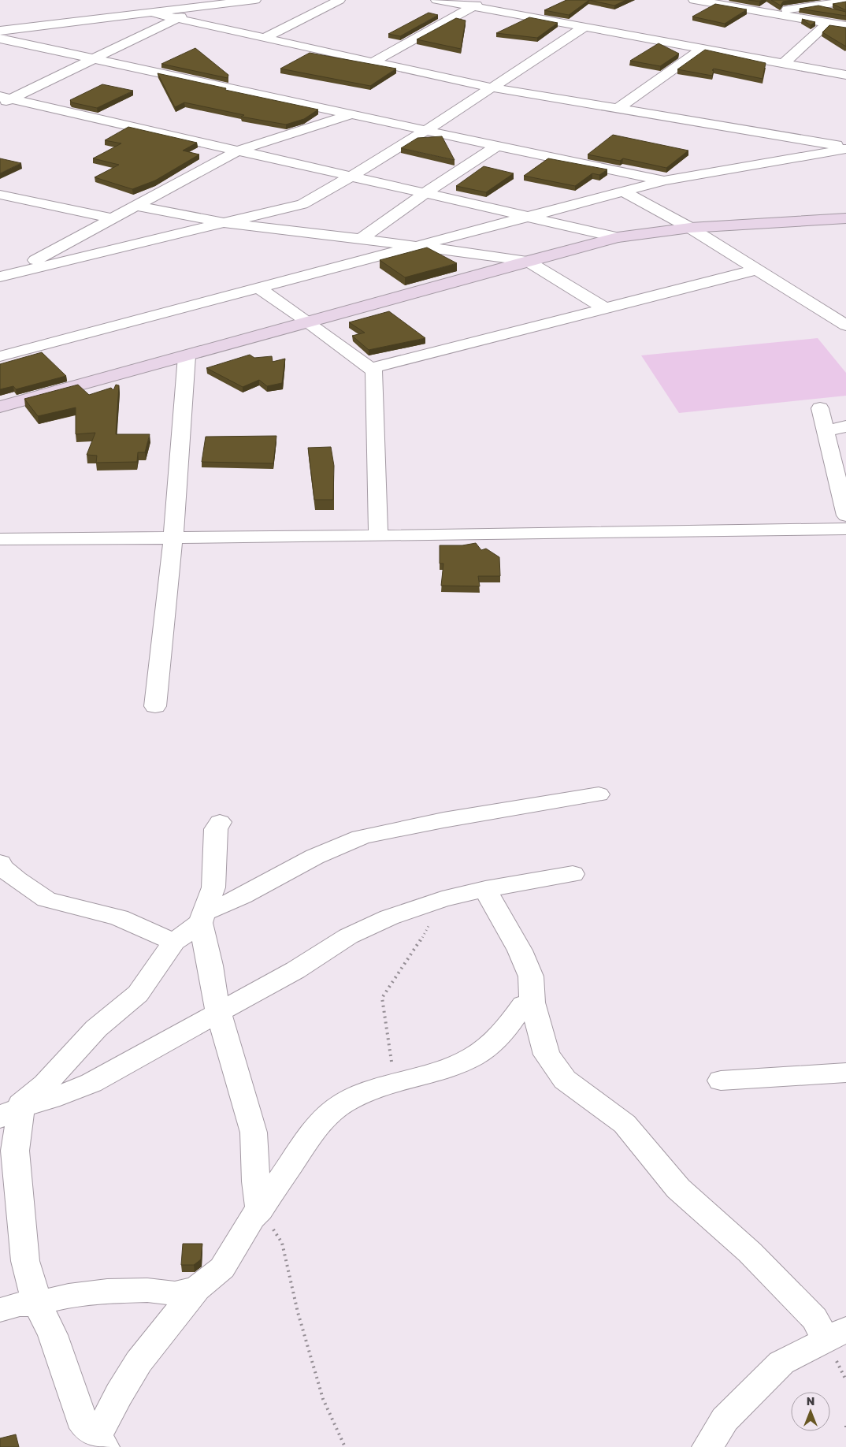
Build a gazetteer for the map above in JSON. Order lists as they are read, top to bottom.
{
  "north": "top"
}
